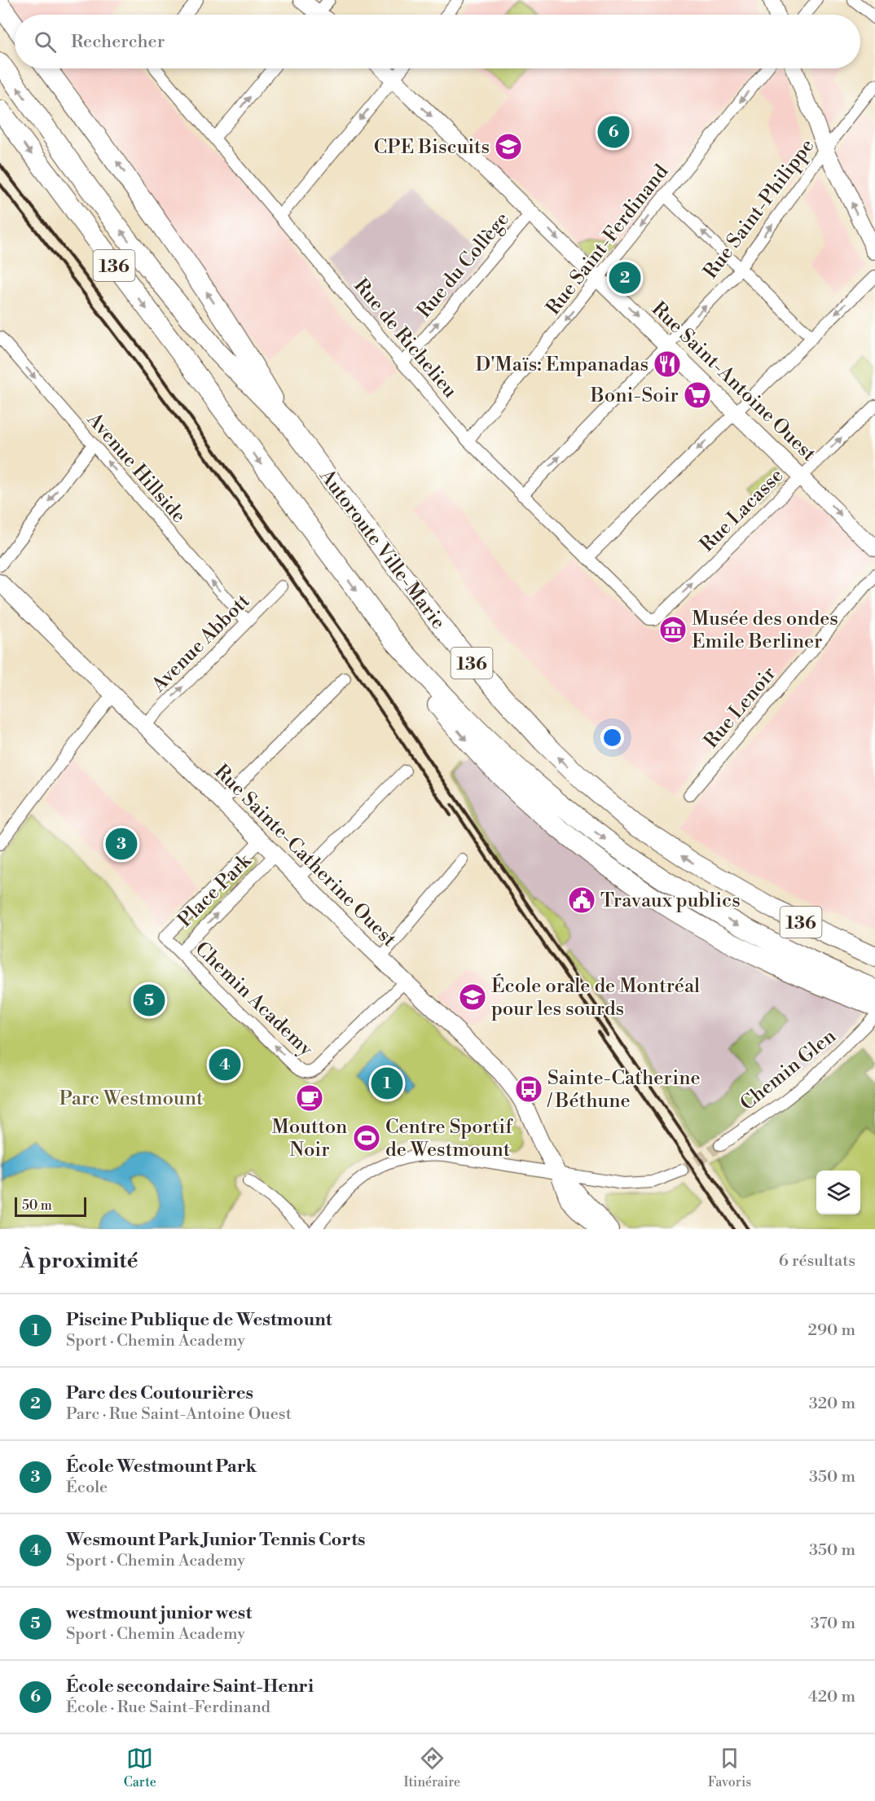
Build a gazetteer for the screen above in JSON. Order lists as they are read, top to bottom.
{
  "streets": {
    "highway": ["136", "Autoroute Ville-Marie"],
    "main road": ["Rue Saint-Antoine Ouest", "Rue Sainte-Catherine Ouest"],
    "street": [
      "Rue Saint-Philippe",
      "Rue Saint-Ferdinand",
      "Rue du Collège",
      "Rue de Richelieu",
      "Avenue Hillside",
      "Rue Lacasse",
      "Avenue Abbott",
      "Rue Lenoir",
      "Place Park",
      "Chemin Academy",
      "Chemin Glen"
    ]
  },
  "crossings": [
    ["Rue Saint-Philippe", "Rue de Richelieu"],
    ["Rue Saint-Philippe", "Rue Saint-Antoine Ouest"],
    ["Rue Saint-Ferdinand", "Rue de Richelieu"],
    ["Rue Saint-Ferdinand", "Rue Saint-Antoine Ouest"],
    ["Rue du Collège", "Rue de Richelieu"],
    ["Rue du Collège", "Rue Saint-Antoine Ouest"],
    ["Rue de Richelieu", "Rue Lacasse"],
    ["Rue Saint-Antoine Ouest", "Rue Lacasse"],
    ["Avenue Hillside", "Avenue Abbott"],
    ["Avenue Abbott", "Rue Sainte-Catherine Ouest"],
    ["Rue Sainte-Catherine Ouest", "Place Park"],
    ["Rue Sainte-Catherine Ouest", "Chemin Academy"],
    ["Place Park", "Chemin Academy"]
  ],
  "one_way": [
    "Rue Saint-Ferdinand",
    "Rue du Collège",
    "Rue Saint-Antoine Ouest",
    "Avenue Abbott"
  ],
  "parks": ["Parc Westmount"],
  "places": {
    "school or university": ["CPE Biscuits", "École orale de Montréal pour les sourds"],
    "restaurant": ["D'Maïs: Empanadas"],
    "supermarket": ["Boni-Soir"],
    "museum": ["Musée des ondes Emile Berliner"],
    "public building": ["Travaux publics"],
    "bus stop": ["Sainte-Catherine / Béthune"],
    "cafe": ["Moutton Noir"],
    "sports": ["Centre Sportif de Westmount"]
  },
  "scale_bar": "50 m",
  "page": {
    "search": "Rechercher",
    "pins": [
      "6",
      "2",
      "3",
      "5",
      "4",
      "1"
    ],
    "scale": "50 m",
    "heading": ["À proximité", "6 résultats"],
    "list": [
      {
        "mark": "1",
        "name": "Piscine Publique de Westmount",
        "note": "Sport · Chemin Academy",
        "value": "290 m"
      },
      {
        "mark": "2",
        "name": "Parc des Coutourières",
        "note": "Parc · Rue Saint-Antoine Ouest",
        "value": "320 m"
      },
      {
        "mark": "3",
        "name": "École Westmount Park",
        "note": "École",
        "value": "350 m"
      },
      {
        "mark": "4",
        "name": "Wesmount Park Junior Tennis Corts",
        "note": "Sport · Chemin Academy",
        "value": "350 m"
      },
      {
        "mark": "5",
        "name": "westmount junior west",
        "note": "Sport · Chemin Academy",
        "value": "370 m"
      },
      {
        "mark": "6",
        "name": "École secondaire Saint-Henri",
        "note": "École · Rue Saint-Ferdinand",
        "value": "420 m"
      }
    ],
    "nav": ["Carte", "Itinéraire", "Favoris"]
  }
}
